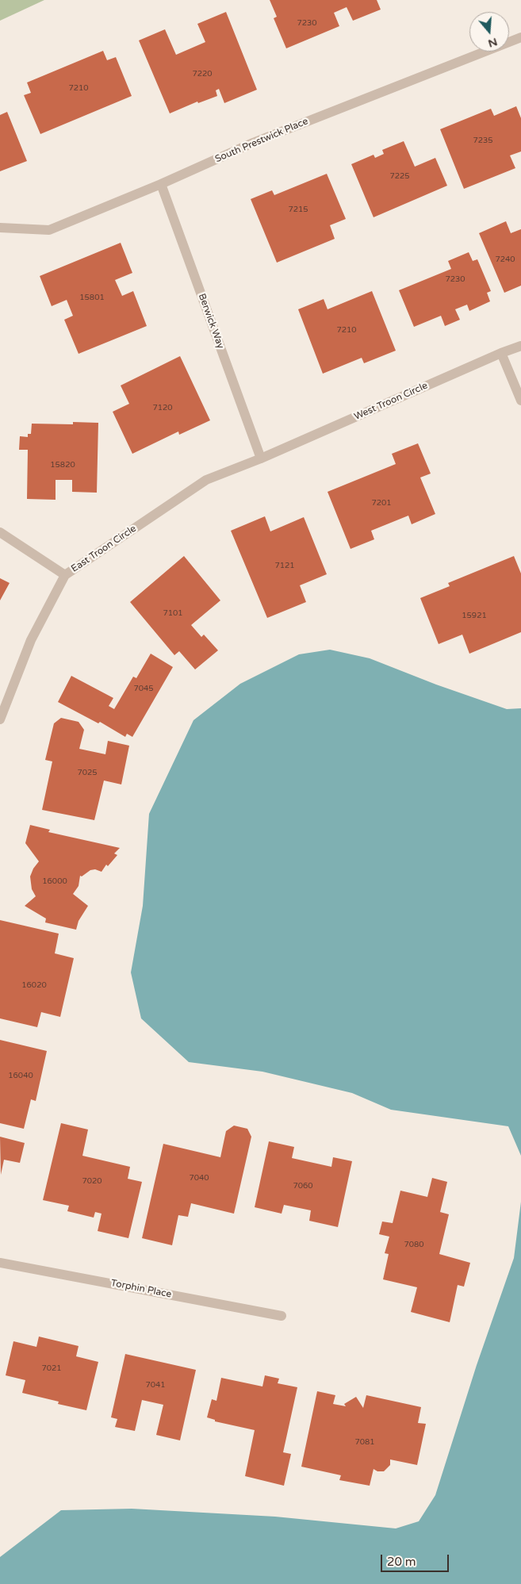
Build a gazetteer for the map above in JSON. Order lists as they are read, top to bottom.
{
  "streets": {
    "street": [
      "South Prestwick Place",
      "Berwick Way",
      "West Troon Circle",
      "East Troon Circle",
      "Torphin Place"
    ]
  },
  "crossings": [
    ["South Prestwick Place", "Berwick Way"],
    ["Berwick Way", "West Troon Circle"],
    ["Berwick Way", "East Troon Circle"],
    ["West Troon Circle", "East Troon Circle"]
  ],
  "house_numbers": [
    "7230",
    "7220",
    "7210",
    "7235",
    "7225",
    "7215",
    "7240",
    "7230",
    "15801",
    "7210",
    "7120",
    "15820",
    "7201",
    "7121",
    "7101",
    "15921",
    "7045",
    "7025",
    "16000",
    "16020",
    "16040",
    "7040",
    "7020",
    "7060",
    "7080",
    "7021",
    "7041",
    "7081"
  ],
  "scale_bar": "20 m",
  "north": "bottom"
}
